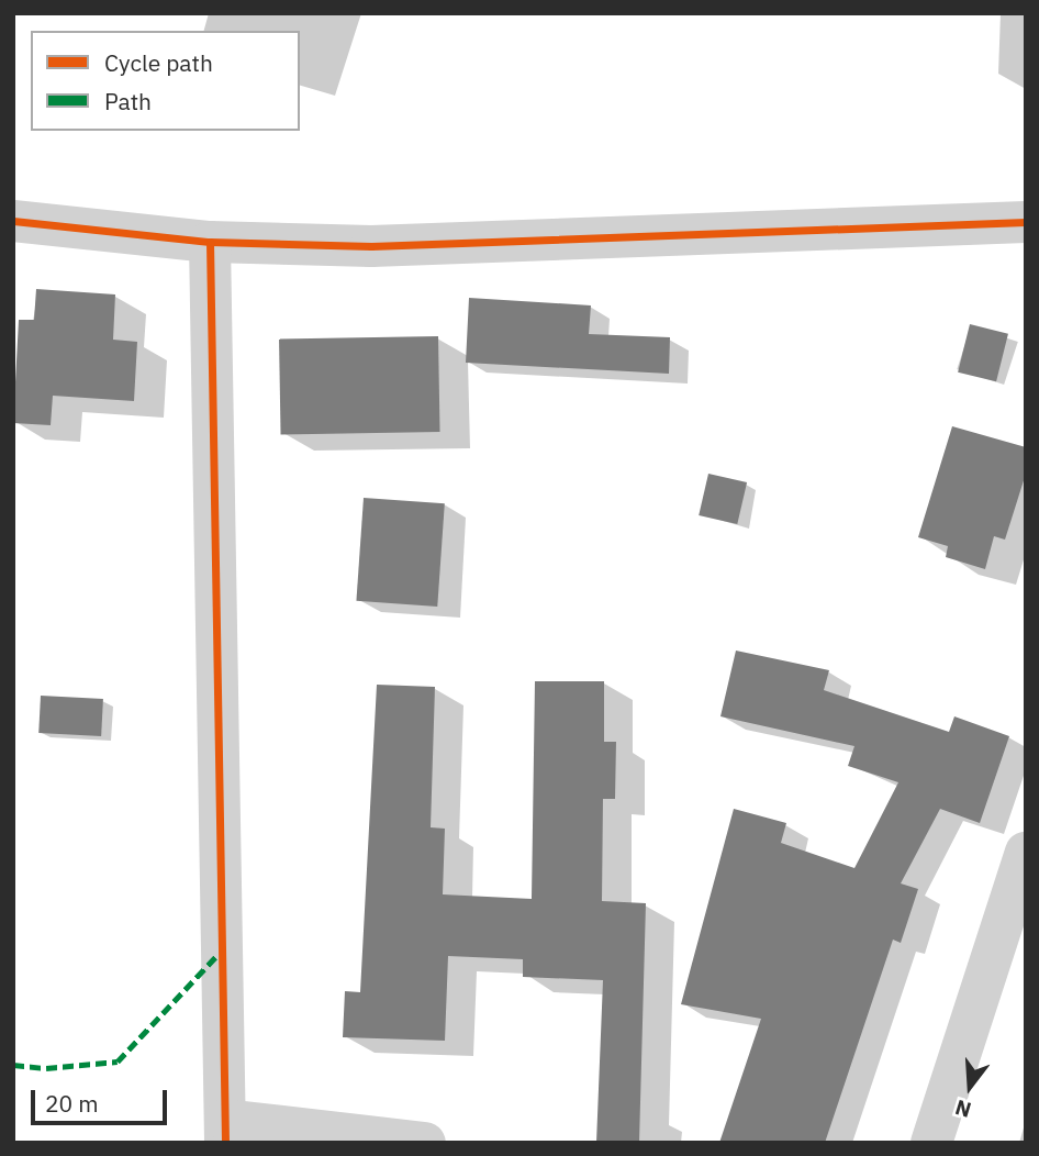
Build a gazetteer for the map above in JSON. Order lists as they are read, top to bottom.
{
  "legend": ["Cycle path", "Path"],
  "scale_bar": "20 m",
  "north": "bottom"
}
